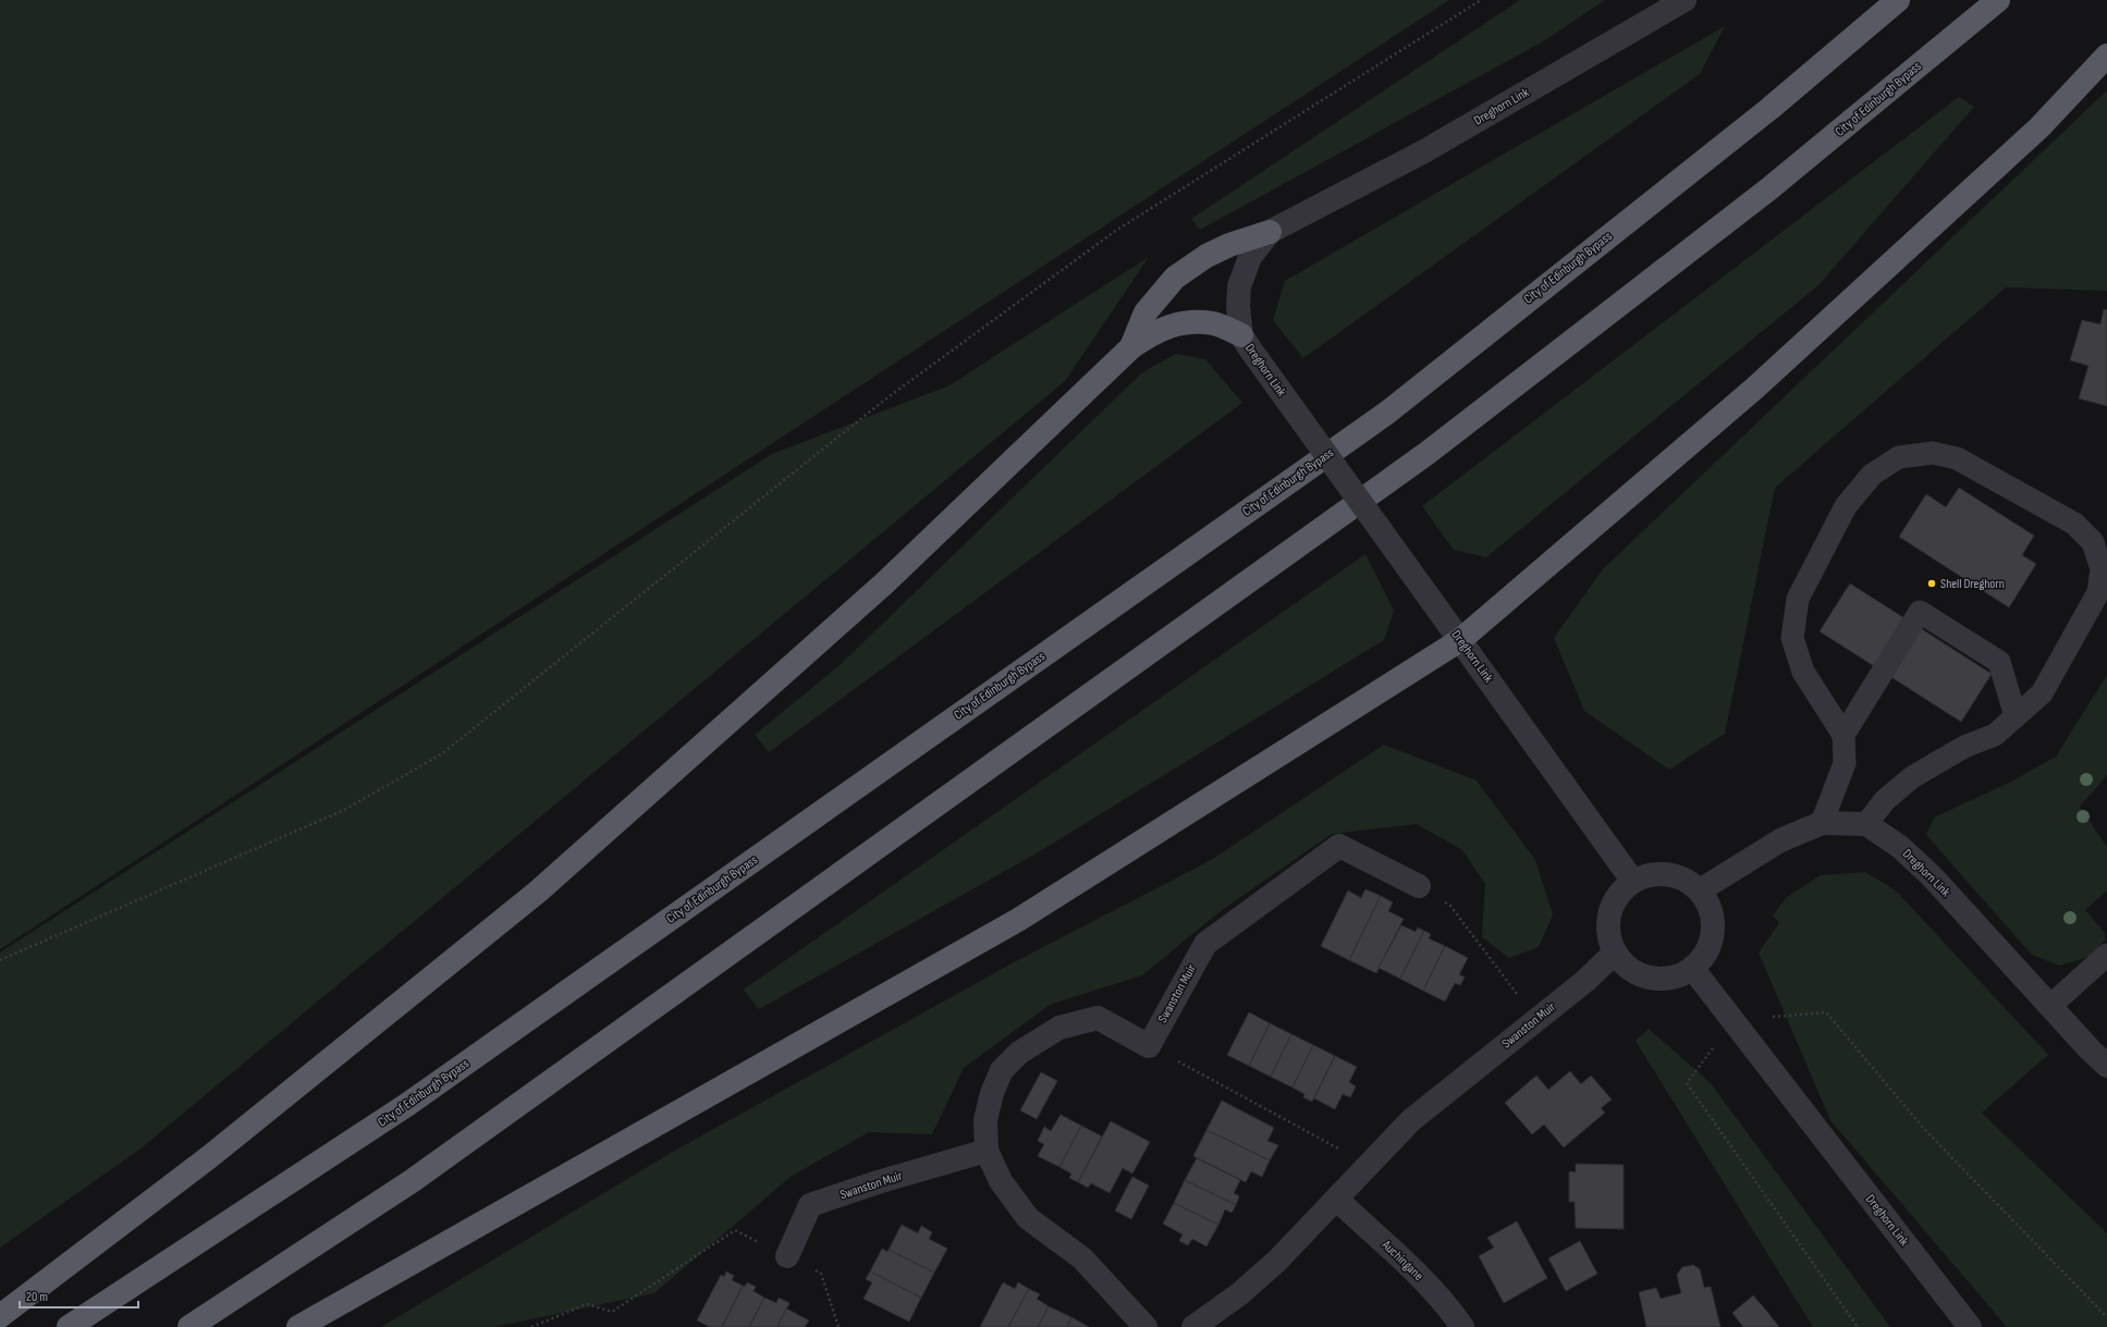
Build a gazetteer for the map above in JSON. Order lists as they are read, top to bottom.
{
  "streets": {
    "highway": ["City of Edinburgh Bypass"],
    "street": ["Dreghorn Link", "Swanston Muir", "Auchingane"]
  },
  "crossings": [
    ["Dreghorn Link", "Swanston Muir"],
    ["Swanston Muir", "Auchingane"]
  ],
  "places": ["Shell Dreghorn"],
  "scale_bar": "20 m"
}
